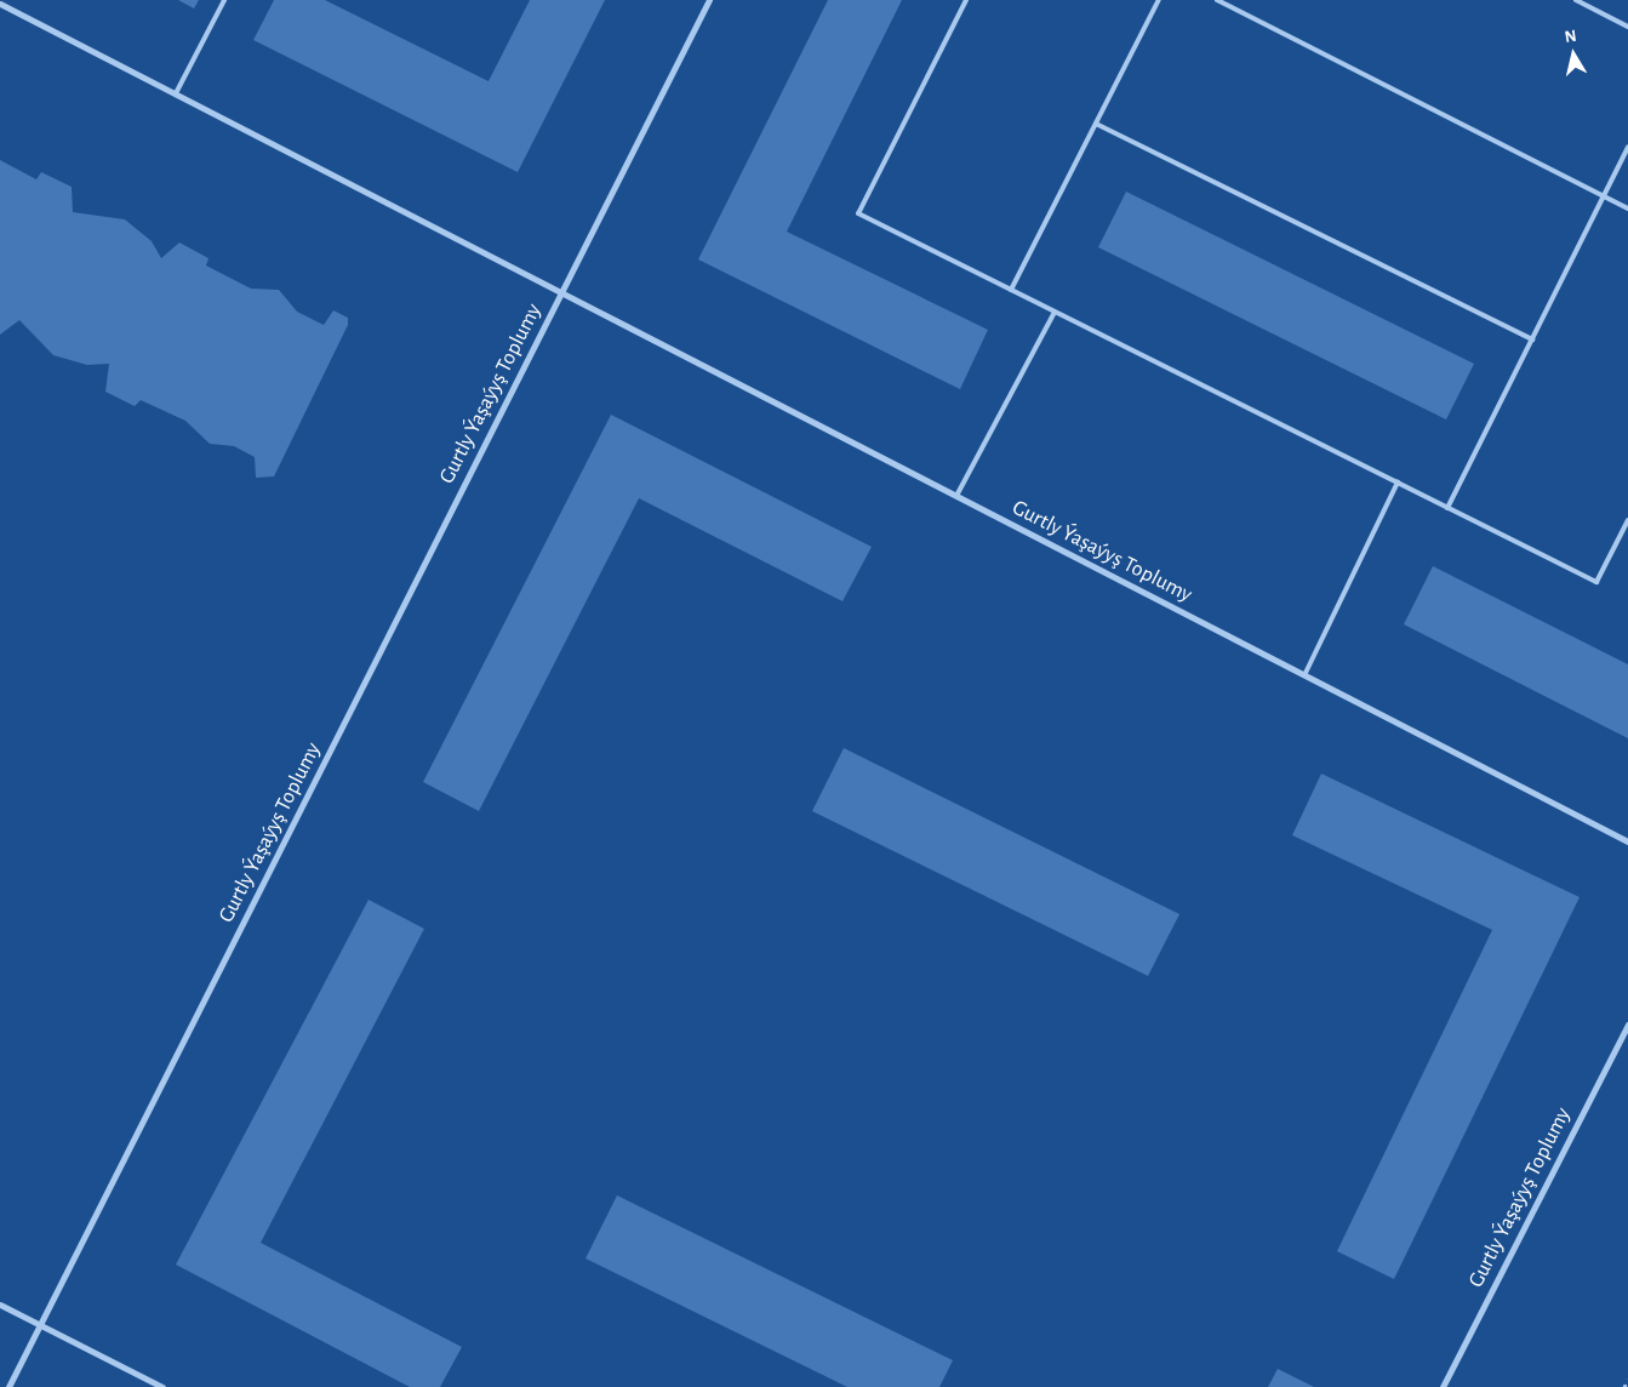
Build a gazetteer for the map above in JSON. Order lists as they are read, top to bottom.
{
  "streets": {
    "street": ["Gurtly Ýaşaýyş Toplumy"]
  },
  "north": "top"
}
